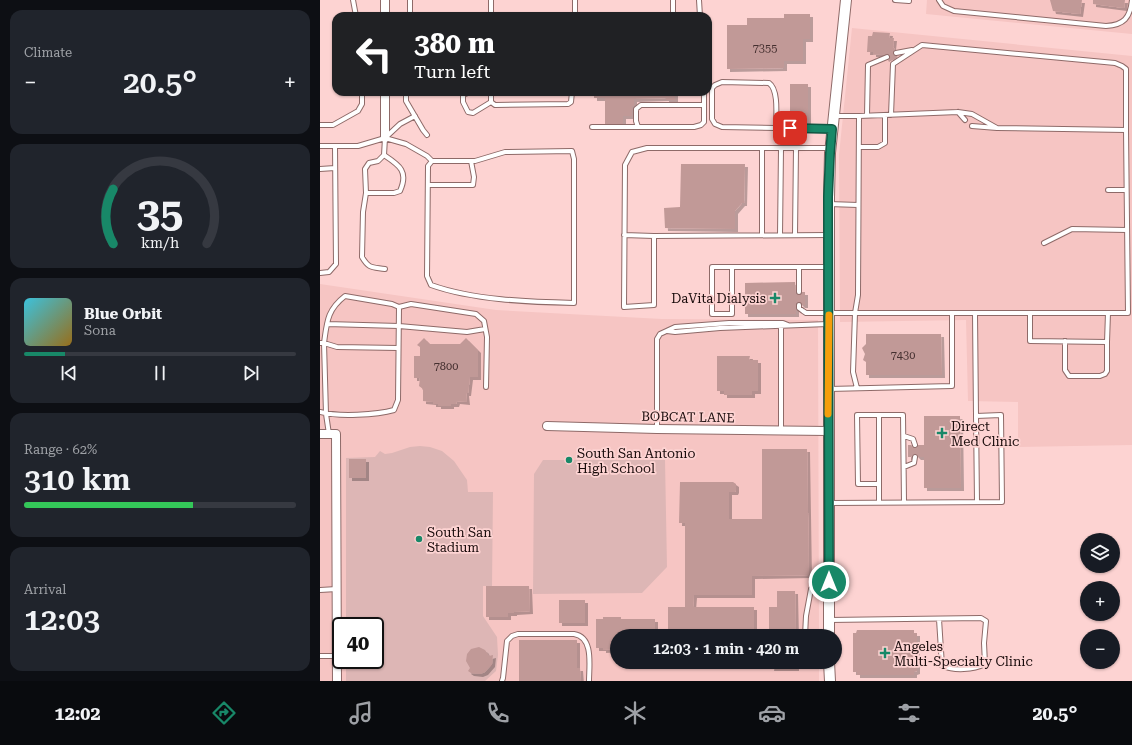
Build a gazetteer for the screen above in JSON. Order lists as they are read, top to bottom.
{
  "streets": {
    "street": ["BOBCAT LANE"]
  },
  "places": {
    "health": ["DaVita Dialysis", "Direct Med Clinic", "Angeles Multi-Specialty Clinic"],
    "other": ["South San Antonio High School", "South San Stadium"]
  },
  "house_numbers": ["7355", "7430", "7800"],
  "page": {
    "tile": [
      "Climate",
      ["Range · 62%", "310 km"],
      ["Arrival", "12:03"]
    ],
    "turn": ["380 m", "Turn left"],
    "heat": ["−", "20.5°", "+"],
    "song": ["Blue Orbit", "Sona"],
    "map_buttons": ["+", "−"],
    "limit": "40",
    "trip": "12:03 · 1 min · 420 m",
    "tabs": ["12:02", "20.5°"],
    "gauge": ["35", "km/h"]
  }
}
